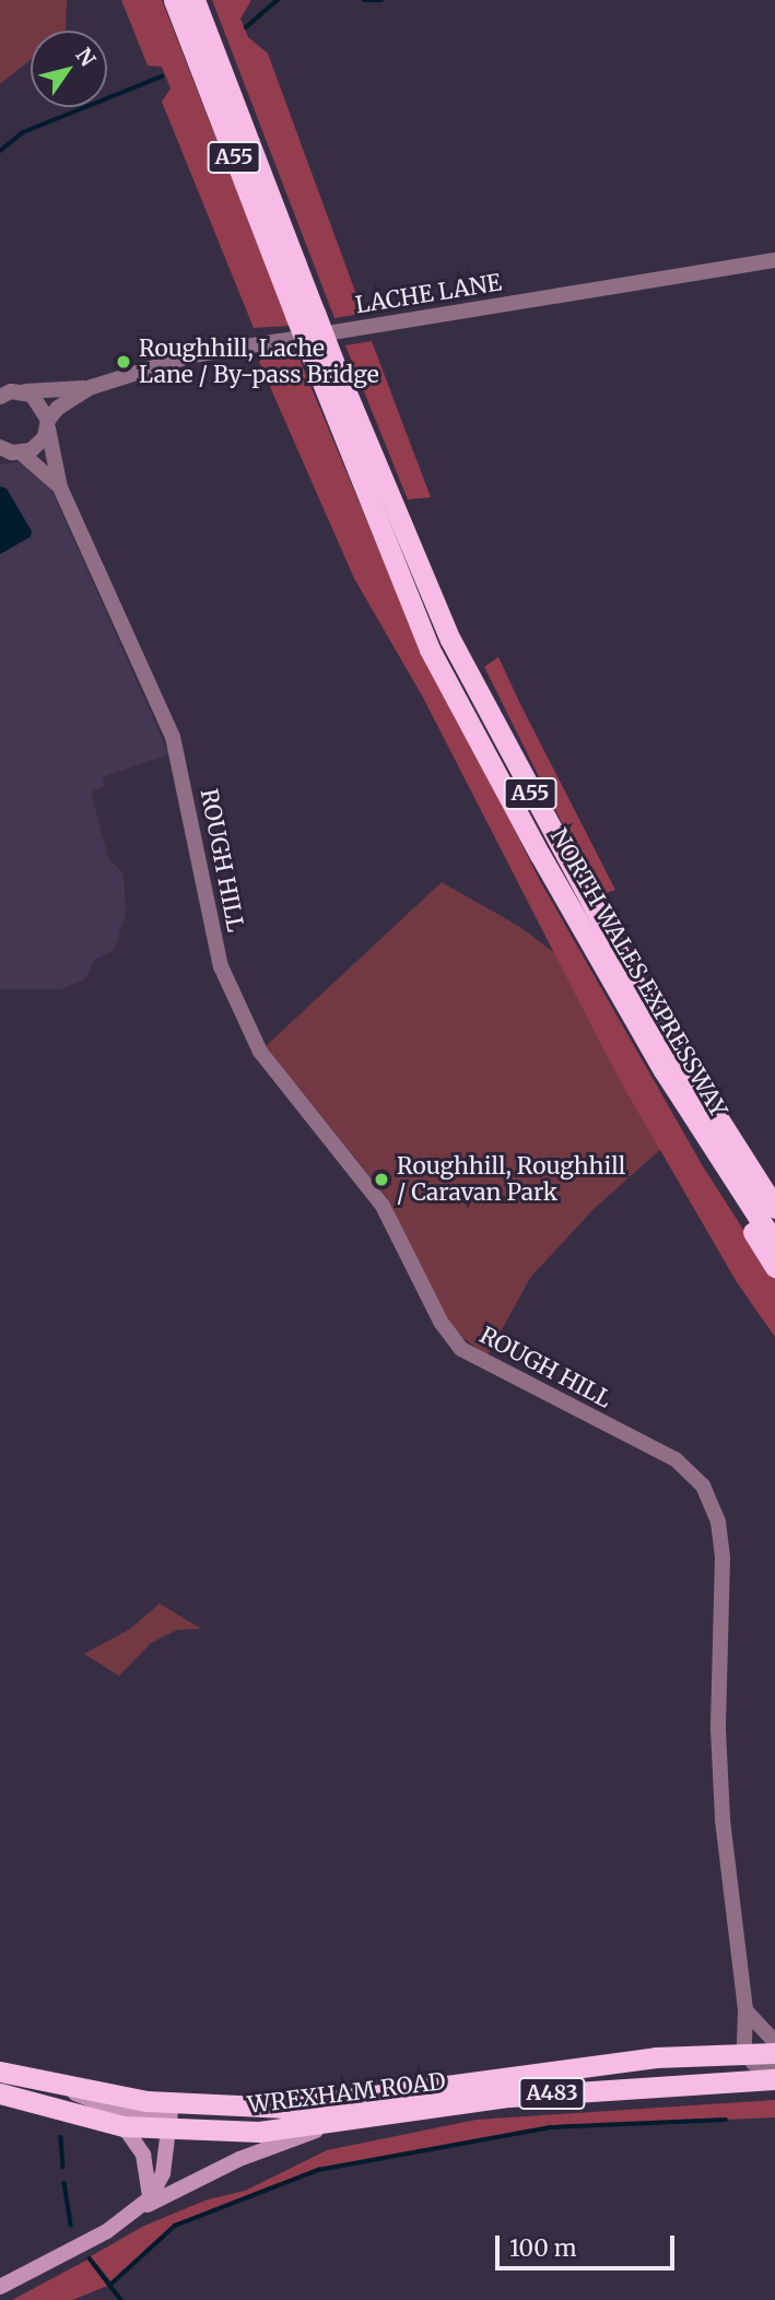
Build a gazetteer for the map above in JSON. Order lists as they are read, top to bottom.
{
  "streets": {
    "highway": [
      "A55",
      "NORTH WALES EXPRESSWAY",
      "WREXHAM ROAD",
      "A483"
    ],
    "street": ["LACHE LANE", "ROUGH HILL"]
  },
  "crossings": [
    ["LACHE LANE", "ROUGH HILL"],
    ["ROUGH HILL", "WREXHAM ROAD"],
    ["WREXHAM ROAD", "A483"]
  ],
  "places": ["Roughhill, Lache Lane / By-pass Bridge", "Roughhill, Roughhill / Caravan Park"],
  "scale_bar": "100 m",
  "north": "top right"
}
